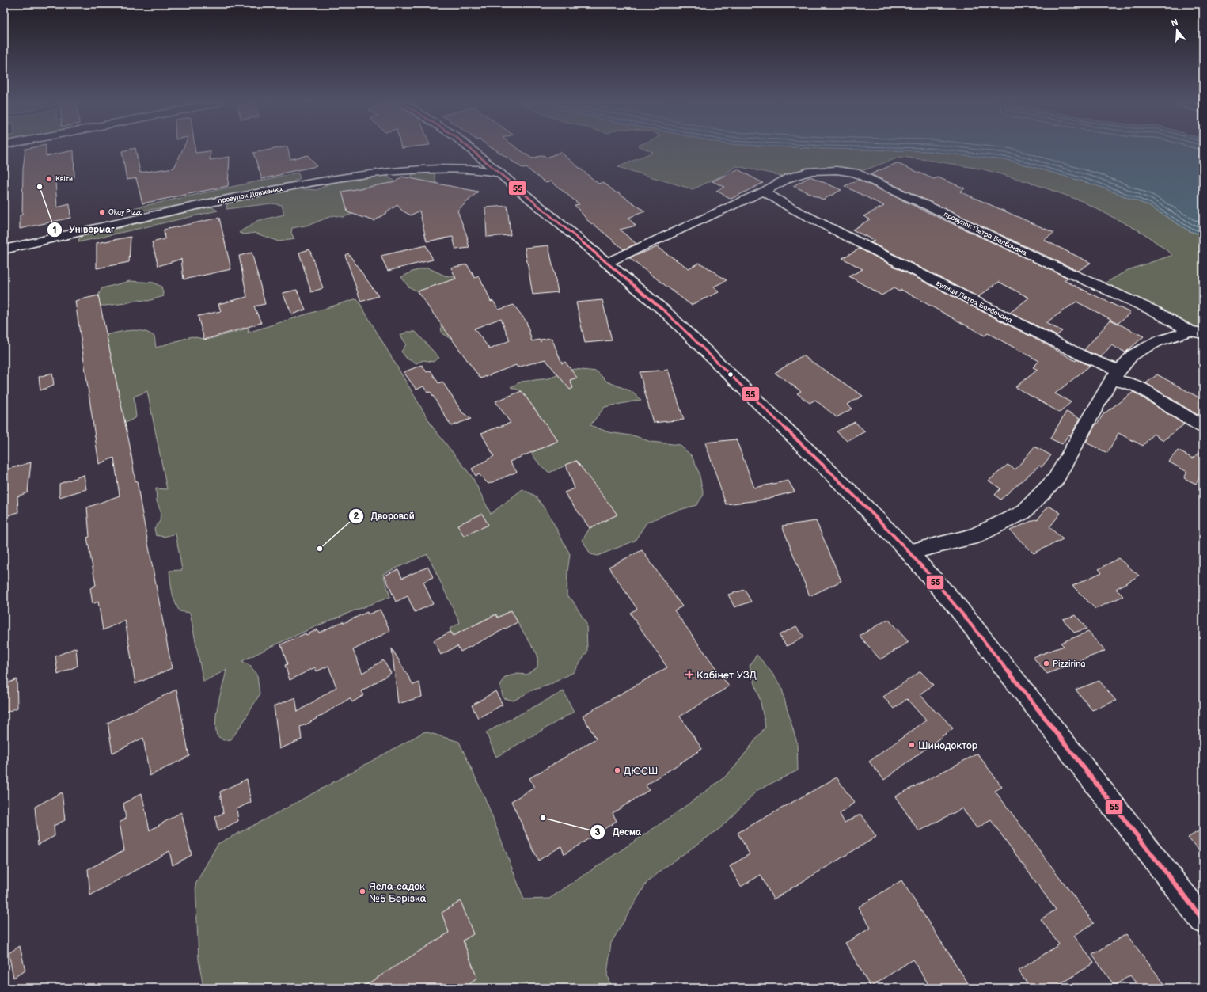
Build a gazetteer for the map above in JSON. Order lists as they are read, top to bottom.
{
  "streets": {
    "street": ["провулок Довженка", "провулок Петра Болбочана", "вулиця Петра Болбочана"]
  },
  "crossings": [
    ["провулок Петра Болбочана", "вулиця Петра Болбочана"]
  ],
  "places": {
    "other": [
      "Квіти",
      "Універмаг",
      "Okay Pizza",
      "Дворовой",
      "Pizzirina",
      "Шинодоктор",
      "ДЮСШ",
      "Десма",
      "Ясла-садок №5 Берізка"
    ],
    "health": ["Кабінет УЗД"]
  },
  "lines": ["transit line 55"],
  "north": "top"
}
